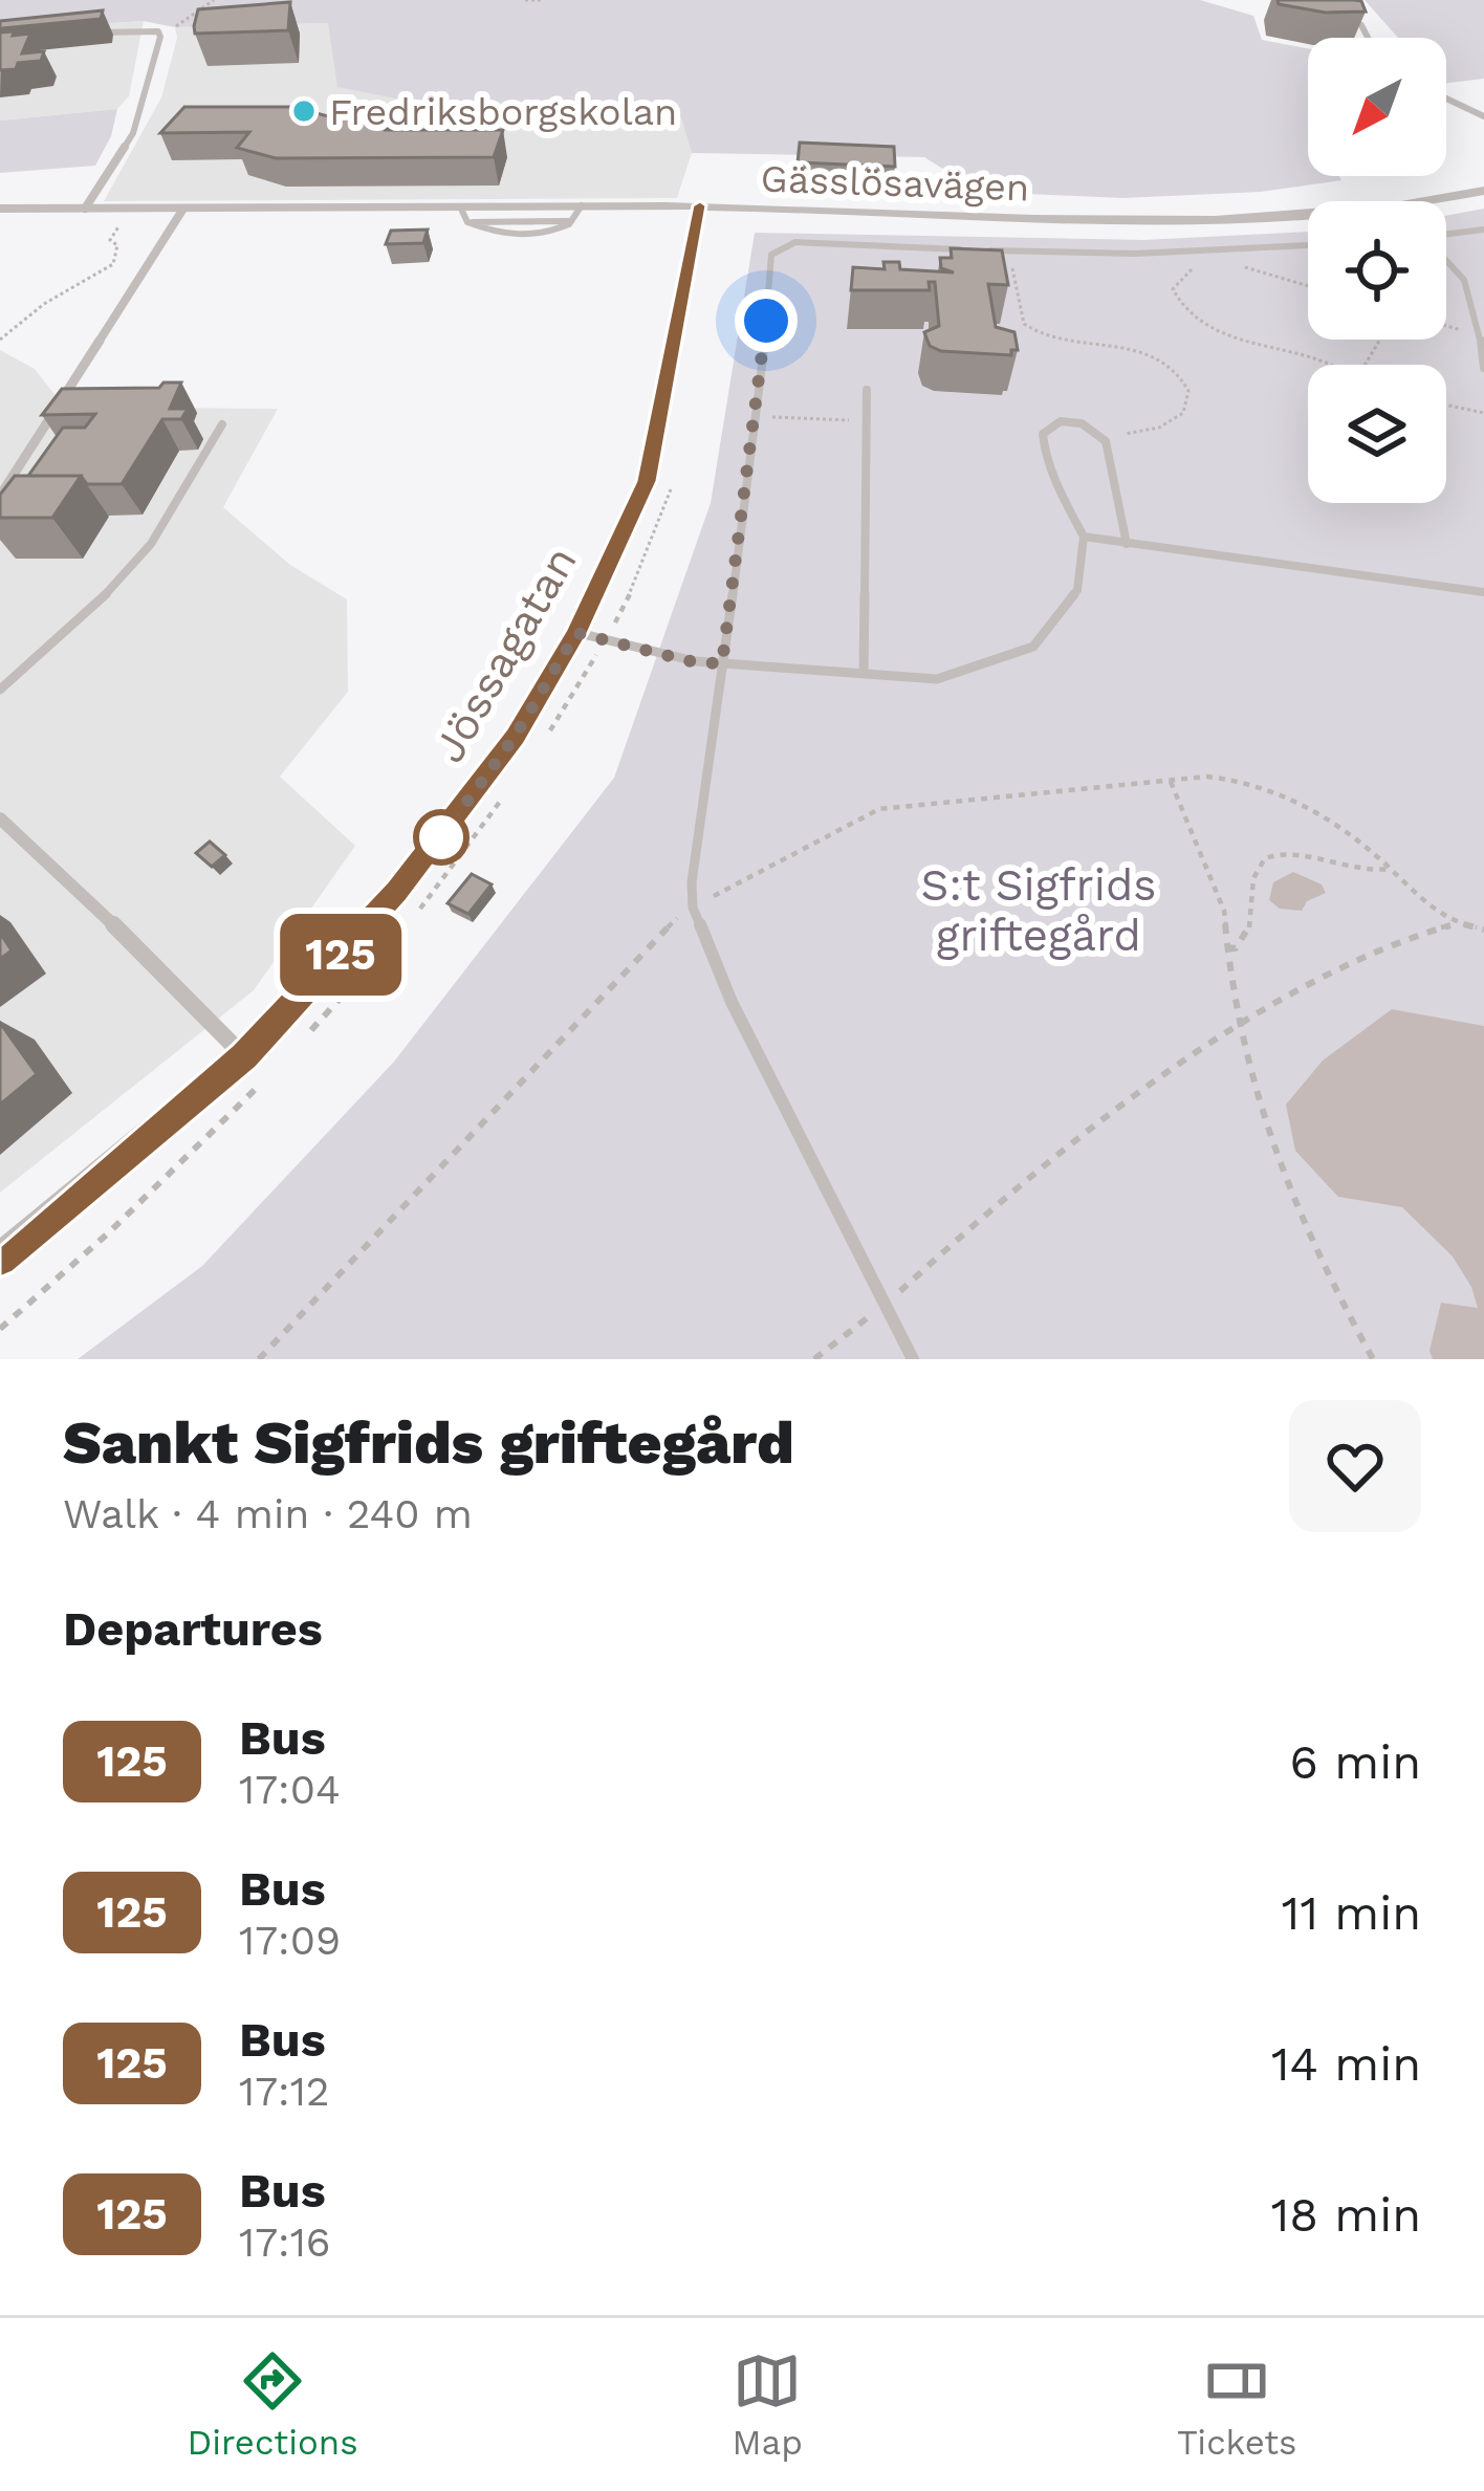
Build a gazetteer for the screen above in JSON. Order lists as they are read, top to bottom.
{
  "streets": {
    "street": ["Gässlösavägen", "Jössagatan"]
  },
  "crossings": [
    ["Gässlösavägen", "Jössagatan"]
  ],
  "parks": ["S:t Sigfrids griftegård"],
  "places": ["Fredriksborgskolan"],
  "lines": ["bus line 125"],
  "north": "bottom left",
  "page": {
    "on_map": "125",
    "heading": [
      ["Sankt Sigfrids griftegård", "Walk · 4 min · 240 m"],
      "Departures"
    ],
    "list": [
      {
        "mark": "125",
        "name": "Bus",
        "note": "17:04",
        "value": "6 min"
      },
      {
        "mark": "125",
        "name": "Bus",
        "note": "17:09",
        "value": "11 min"
      },
      {
        "mark": "125",
        "name": "Bus",
        "note": "17:12",
        "value": "14 min"
      },
      {
        "mark": "125",
        "name": "Bus",
        "note": "17:16",
        "value": "18 min"
      }
    ],
    "tabs": ["Directions", "Map", "Tickets"]
  }
}
